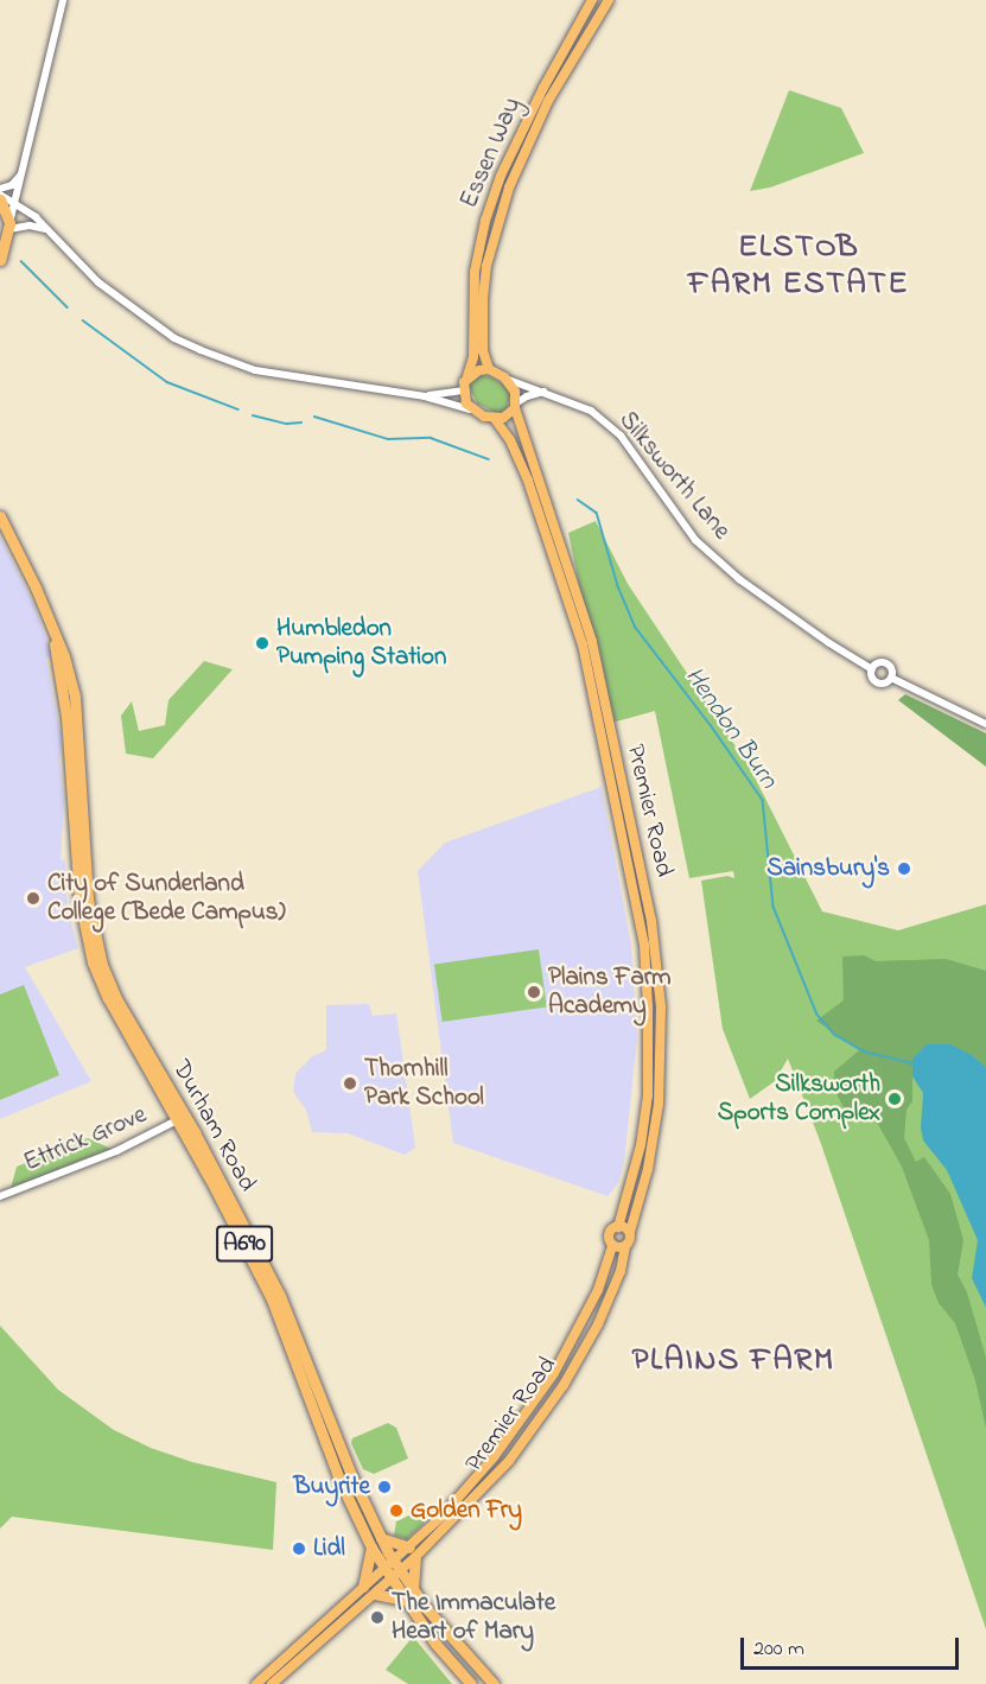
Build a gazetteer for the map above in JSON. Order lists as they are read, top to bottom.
{
  "streets": {
    "highway": ["Durham Road", "A690"],
    "main road": ["Essen Way", "Premier Road"],
    "street": ["Silksworth Lane", "Ettrick Grove"]
  },
  "crossings": [
    ["Essen Way", "Silksworth Lane"],
    ["Essen Way", "Premier Road"],
    ["Silksworth Lane", "Premier Road"],
    ["Premier Road", "Durham Road"],
    ["Durham Road", "Ettrick Grove"]
  ],
  "districts": ["ELSTOB FARM ESTATE", "PLAINS FARM"],
  "water": ["Hendon Burn"],
  "places": [
    "Humbledon Pumping Station",
    "Sainsbury's",
    "City of Sunderland College (Bede Campus)",
    "Plains Farm Academy",
    "Thornhill Park School",
    "Silksworth Sports Complex",
    "Buyrite",
    "Golden Fry",
    "Lidl",
    "The Immaculate Heart of Mary"
  ],
  "scale_bar": "200 m"
}
